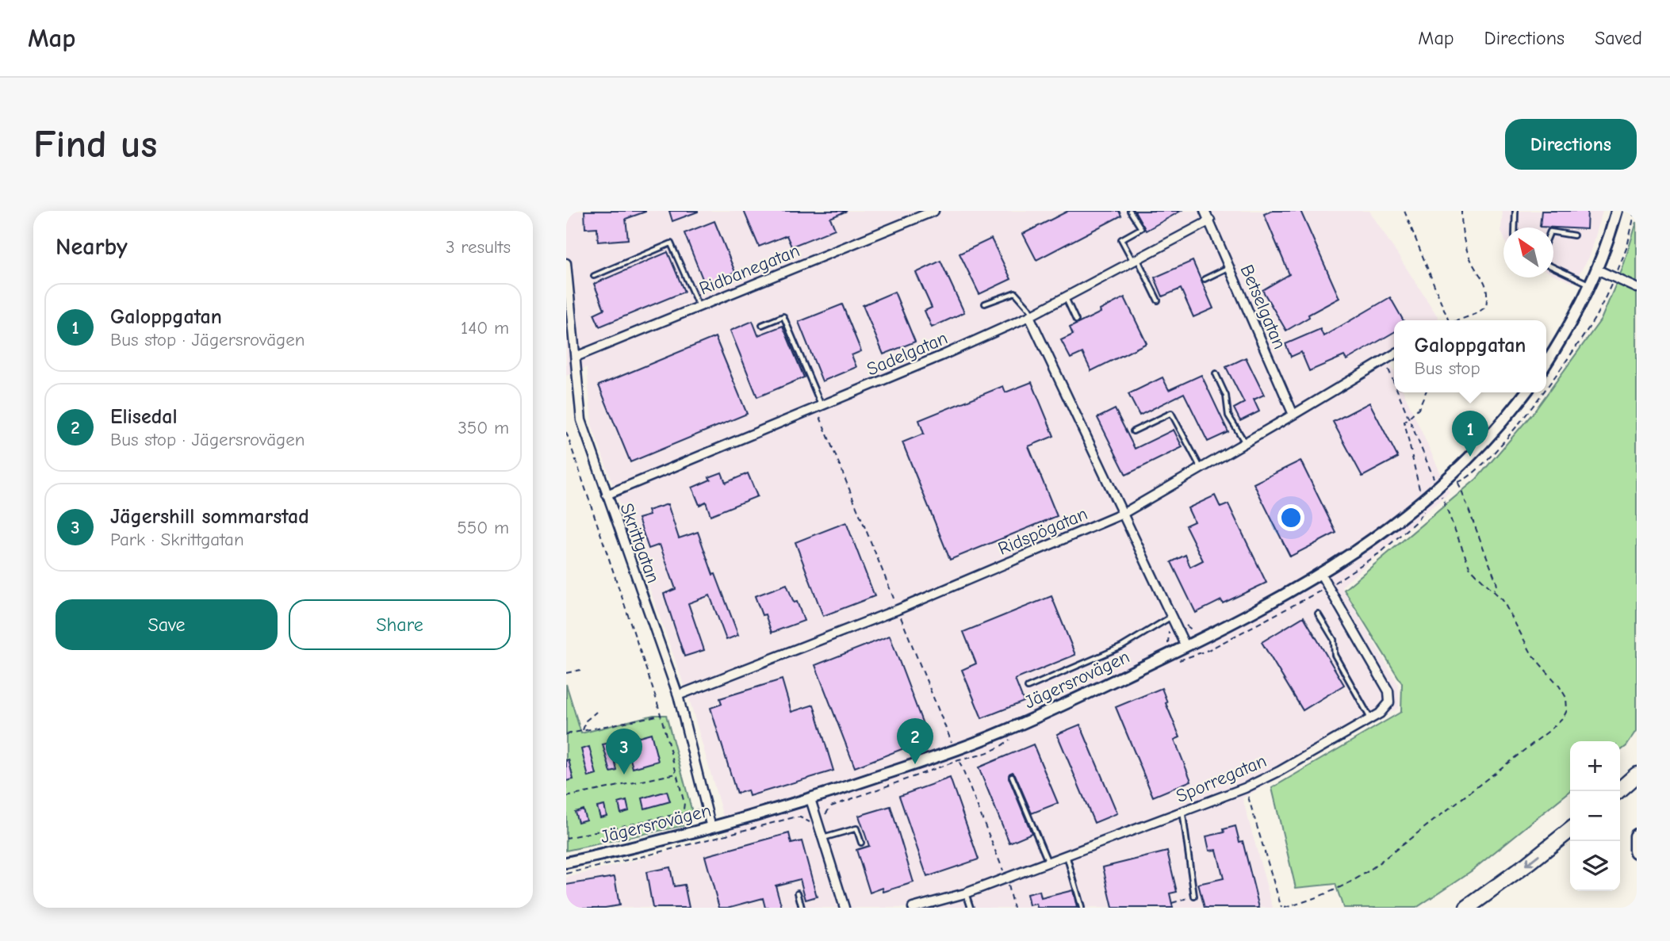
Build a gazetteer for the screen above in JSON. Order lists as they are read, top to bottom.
{
  "streets": {
    "street": [
      "Ridbanegatan",
      "Betselgatan",
      "Sadelgatan",
      "Ridspögatan",
      "Skrittgatan",
      "Jägersrovägen",
      "Sporregatan"
    ]
  },
  "crossings": [
    ["Ridbanegatan", "Skrittgatan"],
    ["Betselgatan", "Sadelgatan"],
    ["Betselgatan", "Ridspögatan"],
    ["Sadelgatan", "Skrittgatan"],
    ["Ridspögatan", "Skrittgatan"],
    ["Skrittgatan", "Jägersrovägen"],
    ["Jägersrovägen", "Sporregatan"]
  ],
  "north": "top left",
  "page": {
    "header": "Map",
    "nav": ["Map", "Directions", "Saved"],
    "buttons": [
      "Directions",
      ["Save", "Share"]
    ],
    "title": "Find us",
    "heading": ["Nearby", "3 results"],
    "list": [
      {
        "mark": "1",
        "name": "Galoppgatan",
        "note": "Bus stop · Jägersrovägen",
        "value": "140 m"
      },
      {
        "mark": "2",
        "name": "Elisedal",
        "note": "Bus stop · Jägersrovägen",
        "value": "350 m"
      },
      {
        "mark": "3",
        "name": "Jägershill sommarstad",
        "note": "Park · Skrittgatan",
        "value": "550 m"
      }
    ],
    "popup": ["Galoppgatan", "Bus stop"],
    "pins": ["1", "2", "3"],
    "map_buttons": ["+", "−"]
  }
}
